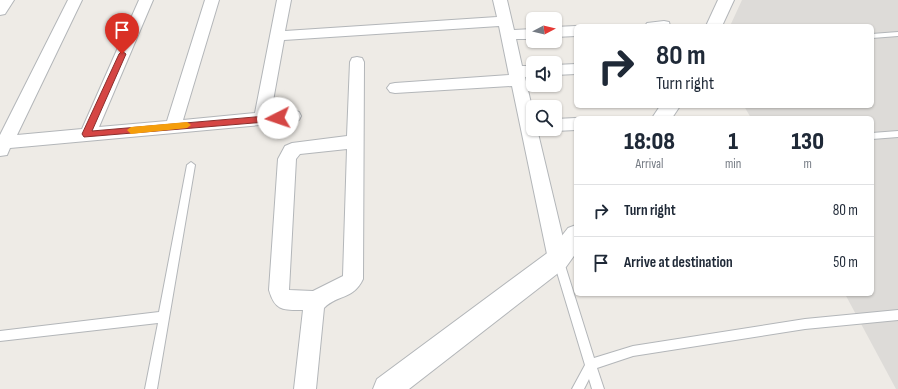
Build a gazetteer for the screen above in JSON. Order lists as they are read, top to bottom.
{
  "north": "right",
  "page": {
    "turn": ["80 m", "Turn right"],
    "eta": [
      "18:08",
      "Arrival",
      "1",
      "min",
      "130",
      "m"
    ],
    "list": [
      {
        "name": "Turn right",
        "value": "80 m"
      },
      {
        "name": "Arrive at destination",
        "value": "50 m"
      }
    ]
  }
}
